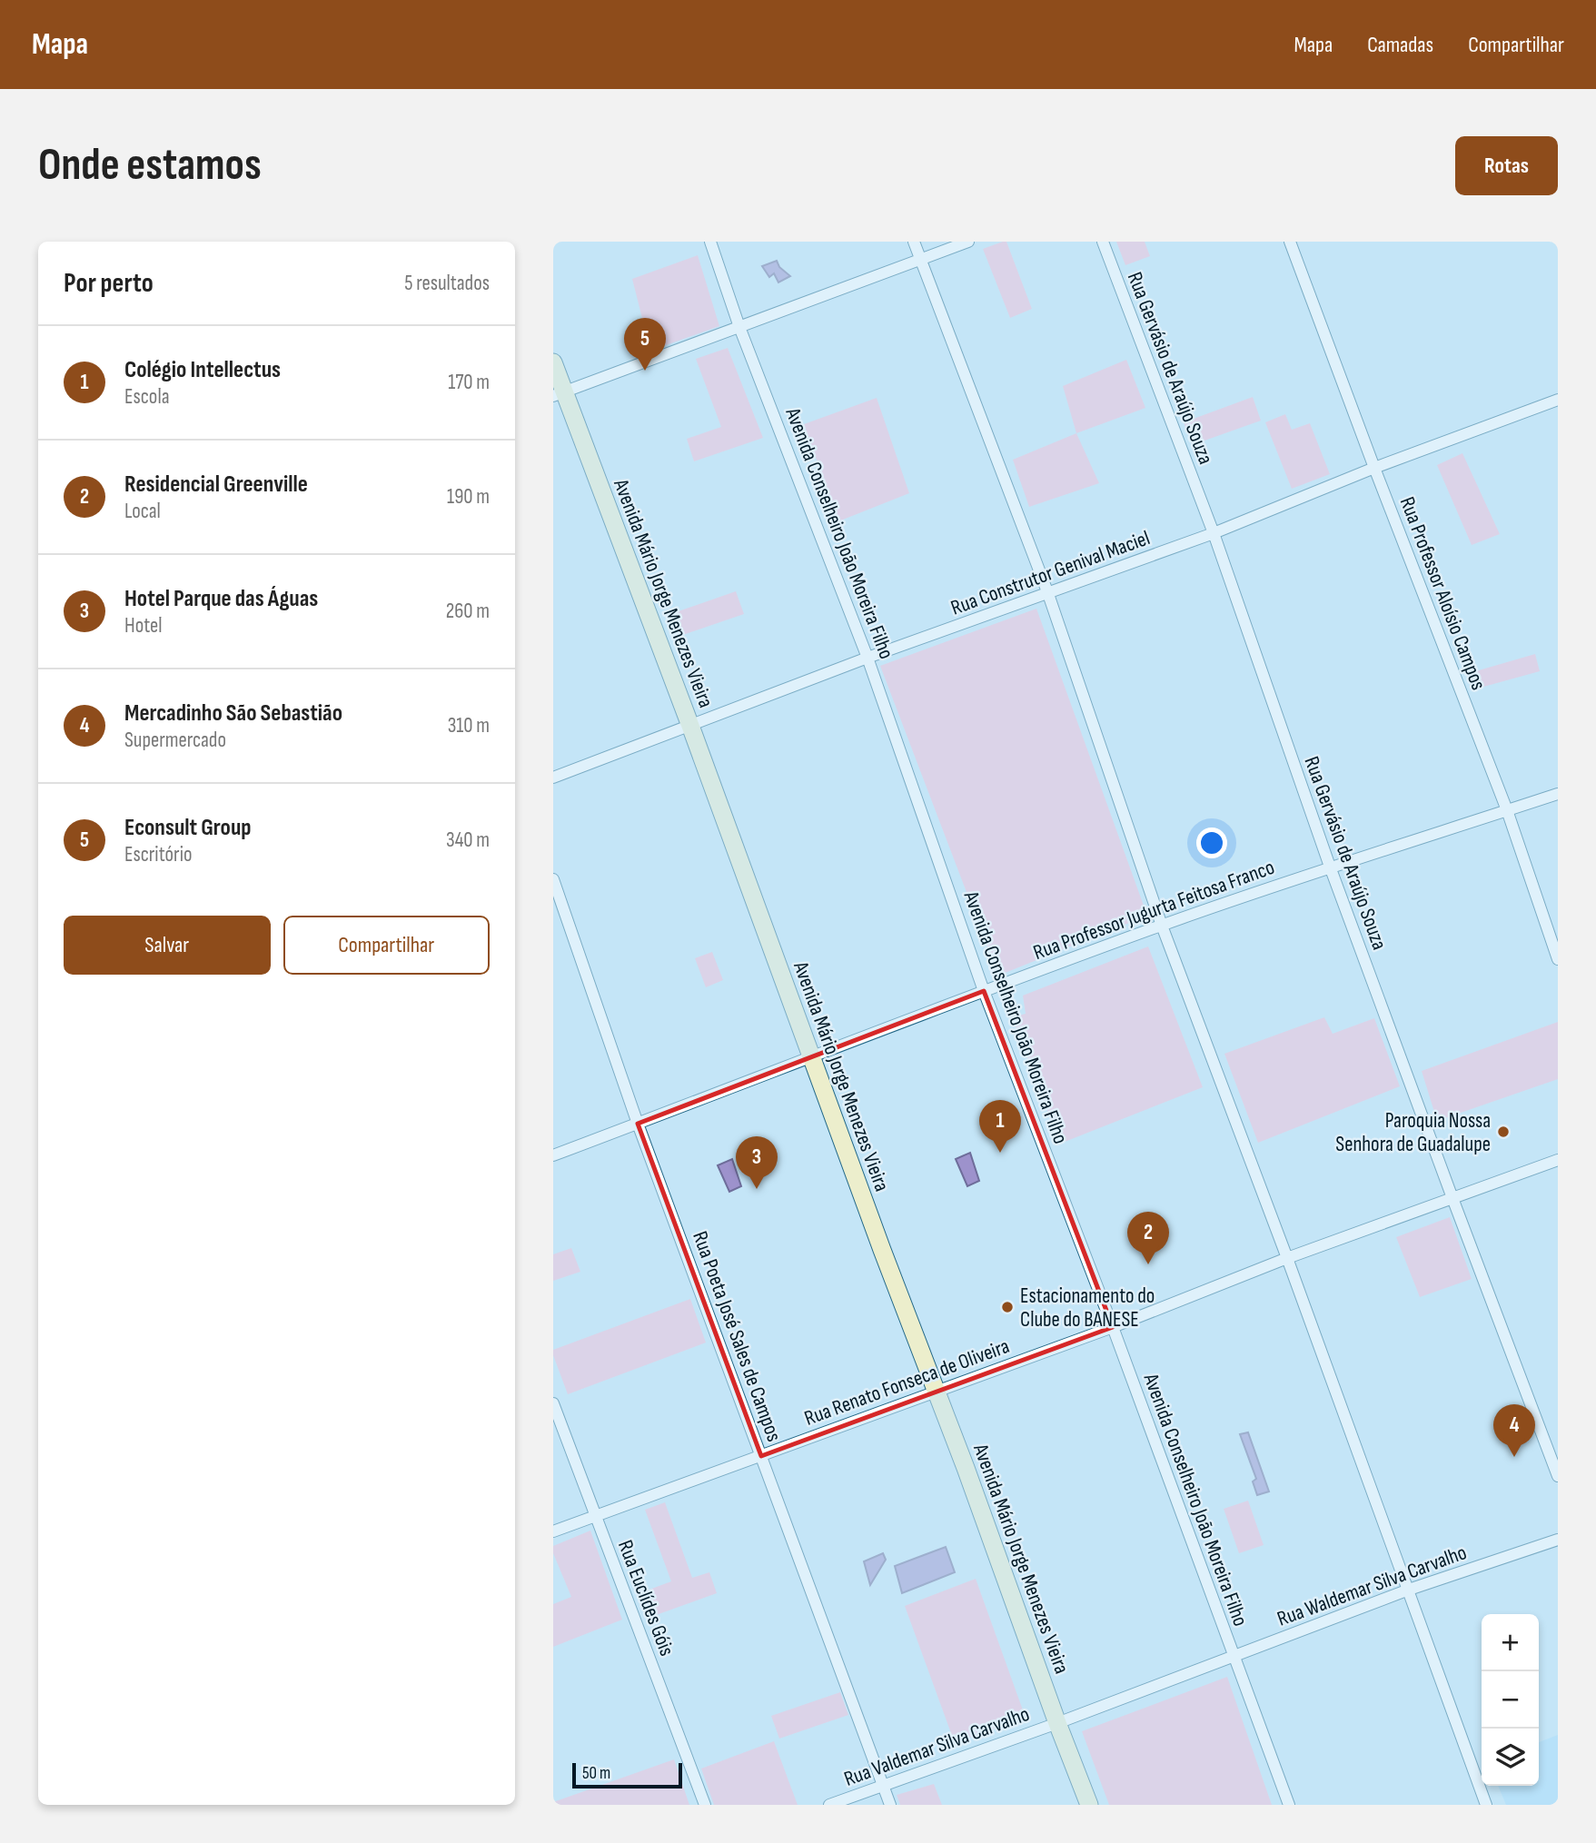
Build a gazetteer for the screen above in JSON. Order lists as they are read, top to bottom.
{
  "streets": {
    "street": [
      "Rua Gervásio de Araújo Souza",
      "Avenida Conselheiro João Moreira Filho",
      "Rua Construtor Genival Maciel",
      "Avenida Mário Jorge Menezes Vieira",
      "Rua Professor Aloísio Campos",
      "Rua Professor Jugurta Feitosa Franco",
      "Rua Poeta José Sales de Campos",
      "Rua Renato Fonseca de Oliveira",
      "Rua Waldemar Silva Carvalho",
      "Rua Euclídes Góis",
      "Rua Valdemar Silva Carvalho"
    ]
  },
  "crossings": [
    ["Rua Gervásio de Araújo Souza", "Rua Construtor Genival Maciel"],
    ["Rua Gervásio de Araújo Souza", "Rua Professor Jugurta Feitosa Franco"],
    ["Rua Gervásio de Araújo Souza", "Rua Renato Fonseca de Oliveira"],
    ["Avenida Conselheiro João Moreira Filho", "Rua Construtor Genival Maciel"],
    ["Avenida Conselheiro João Moreira Filho", "Rua Professor Jugurta Feitosa Franco"],
    ["Avenida Conselheiro João Moreira Filho", "Rua Renato Fonseca de Oliveira"],
    ["Avenida Conselheiro João Moreira Filho", "Rua Waldemar Silva Carvalho"],
    ["Rua Construtor Genival Maciel", "Avenida Mário Jorge Menezes Vieira"],
    ["Rua Construtor Genival Maciel", "Rua Professor Aloísio Campos"],
    ["Avenida Mário Jorge Menezes Vieira", "Rua Professor Jugurta Feitosa Franco"],
    ["Avenida Mário Jorge Menezes Vieira", "Rua Renato Fonseca de Oliveira"],
    ["Avenida Mário Jorge Menezes Vieira", "Rua Waldemar Silva Carvalho"],
    ["Avenida Mário Jorge Menezes Vieira", "Rua Valdemar Silva Carvalho"],
    ["Rua Professor Aloísio Campos", "Rua Professor Jugurta Feitosa Franco"],
    ["Rua Professor Jugurta Feitosa Franco", "Rua Poeta José Sales de Campos"],
    ["Rua Poeta José Sales de Campos", "Rua Renato Fonseca de Oliveira"],
    ["Rua Poeta José Sales de Campos", "Rua Valdemar Silva Carvalho"],
    ["Rua Renato Fonseca de Oliveira", "Rua Euclídes Góis"],
    ["Rua Waldemar Silva Carvalho", "Rua Valdemar Silva Carvalho"]
  ],
  "places": ["Paroquia Nossa Senhora de Guadalupe", "Estacionamento do Clube do BANESE"],
  "scale_bar": "50 m",
  "page": {
    "header": "Mapa",
    "nav": ["Mapa", "Camadas", "Compartilhar"],
    "buttons": [
      "Rotas",
      ["Salvar", "Compartilhar"]
    ],
    "title": "Onde estamos",
    "heading": ["Por perto", "5 resultados"],
    "pins": [
      "5",
      "1",
      "3",
      "2",
      "4"
    ],
    "list": [
      {
        "mark": "1",
        "name": "Colégio Intellectus",
        "note": "Escola",
        "value": "170 m"
      },
      {
        "mark": "2",
        "name": "Residencial Greenville",
        "note": "Local",
        "value": "190 m"
      },
      {
        "mark": "3",
        "name": "Hotel Parque das Águas",
        "note": "Hotel",
        "value": "260 m"
      },
      {
        "mark": "4",
        "name": "Mercadinho São Sebastião",
        "note": "Supermercado",
        "value": "310 m"
      },
      {
        "mark": "5",
        "name": "Econsult Group",
        "note": "Escritório",
        "value": "340 m"
      }
    ],
    "map_buttons": ["+", "−"],
    "scale": "50 m"
  }
}
